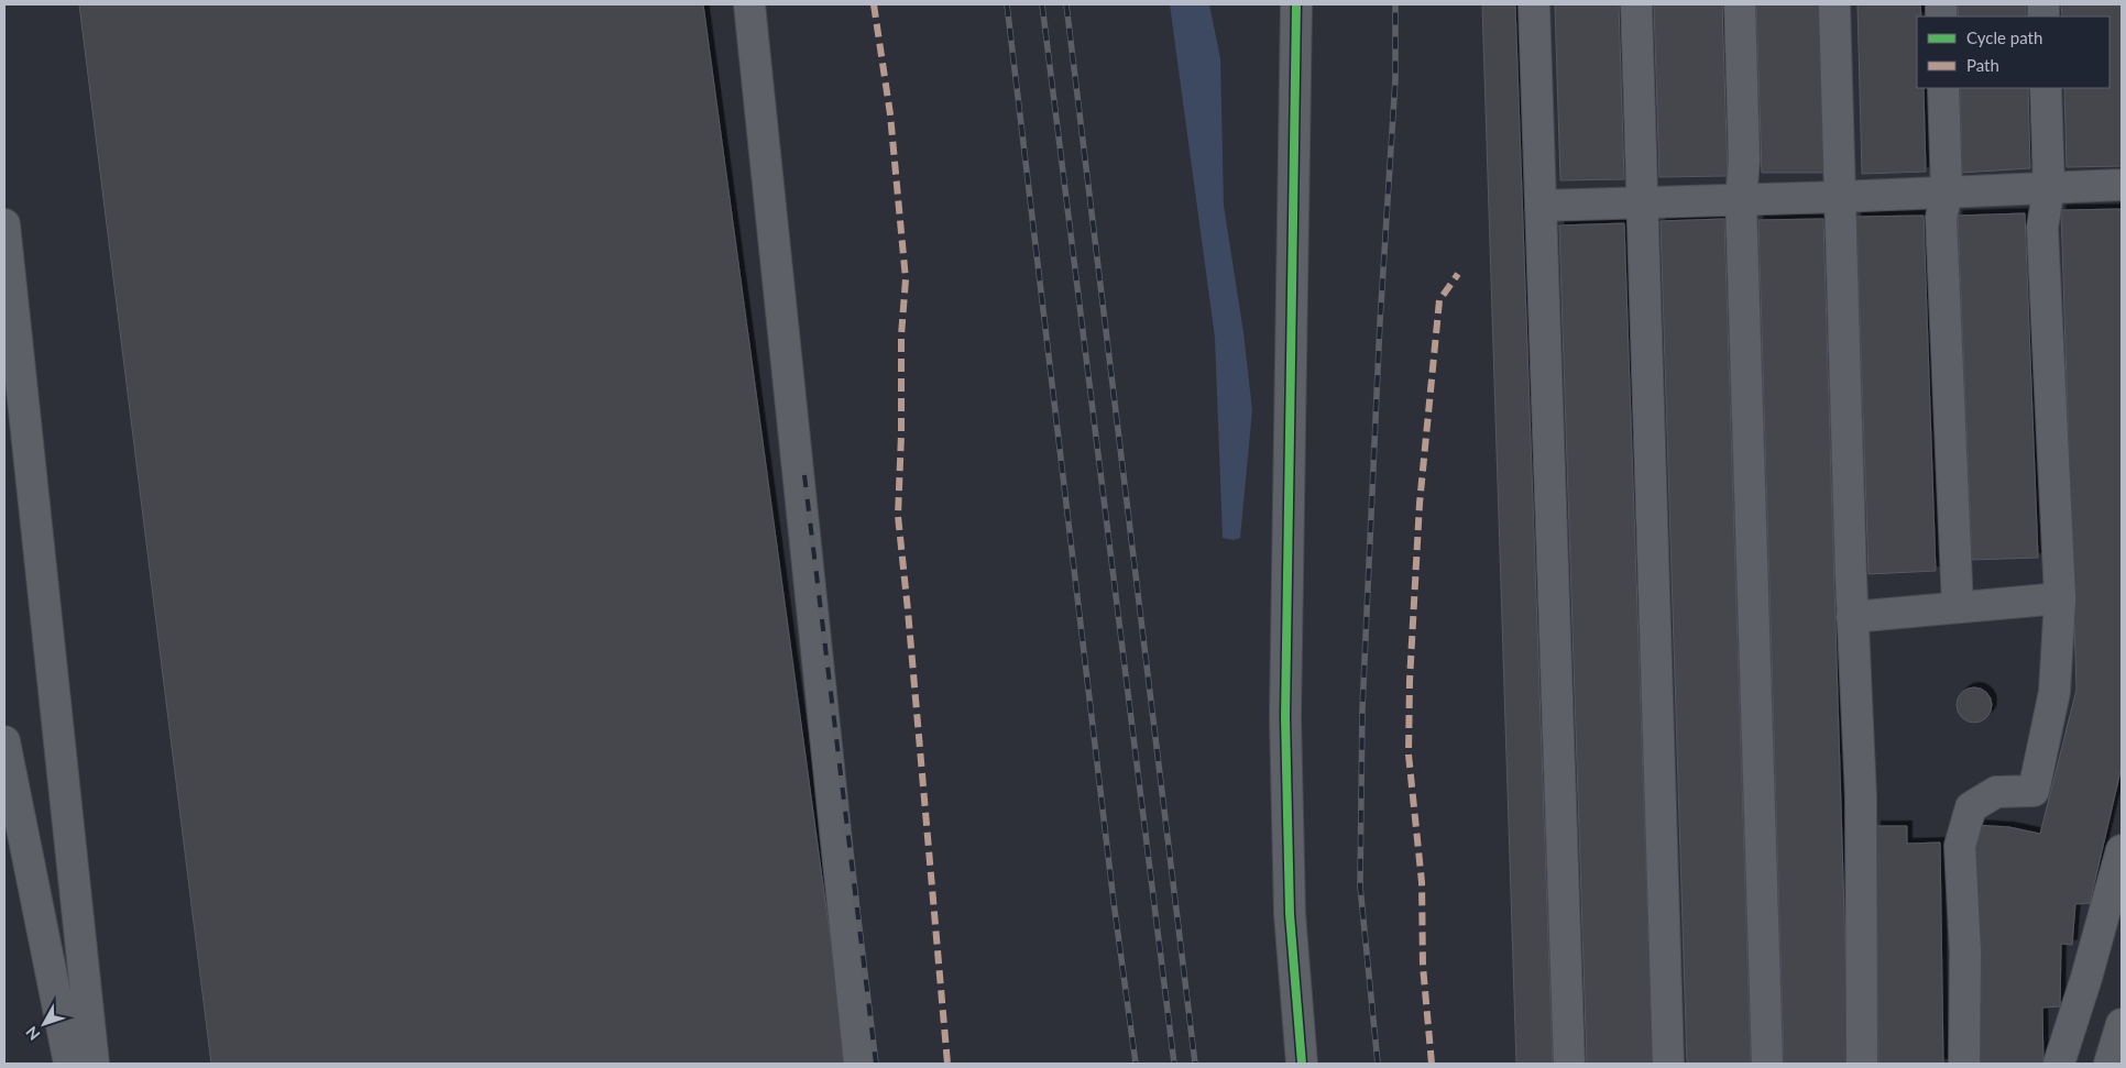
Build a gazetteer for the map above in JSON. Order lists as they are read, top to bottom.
{
  "legend": ["Cycle path", "Path"],
  "north": "bottom left"
}
